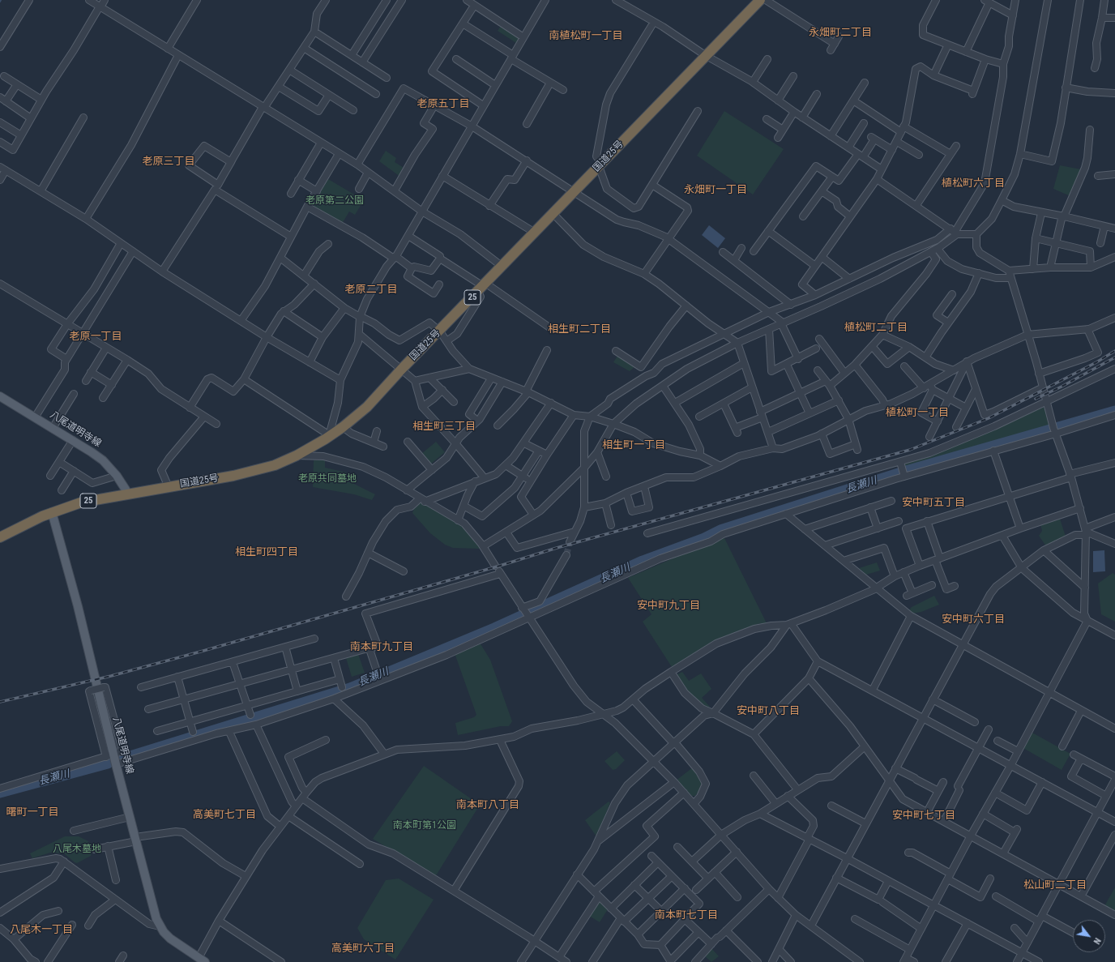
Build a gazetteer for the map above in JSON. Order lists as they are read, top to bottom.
{
  "streets": {
    "highway": ["国道25号", "25"],
    "main road": ["八尾道明寺線"]
  },
  "crossings": [
    ["国道25号", "八尾道明寺線"]
  ],
  "districts": [
    "永畑町二丁目",
    "南植松町一丁目",
    "老原五丁目",
    "老原三丁目",
    "植松町六丁目",
    "永畑町一丁目",
    "老原二丁目",
    "植松町二丁目",
    "相生町二丁目",
    "老原一丁目",
    "植松町一丁目",
    "相生町三丁目",
    "相生町一丁目",
    "安中町五丁目",
    "相生町四丁目",
    "安中町九丁目",
    "安中町六丁目",
    "南本町九丁目",
    "安中町八丁目",
    "南本町八丁目",
    "曙町一丁目",
    "高美町七丁目",
    "安中町七丁目",
    "松山町二丁目",
    "南本町七丁目",
    "八尾木一丁目",
    "高美町六丁目"
  ],
  "water": ["長瀬川"],
  "parks": [
    "老原第二公園",
    "老原共同墓地",
    "南本町第1公園",
    "八尾木墓地"
  ],
  "north": "bottom right"
}
